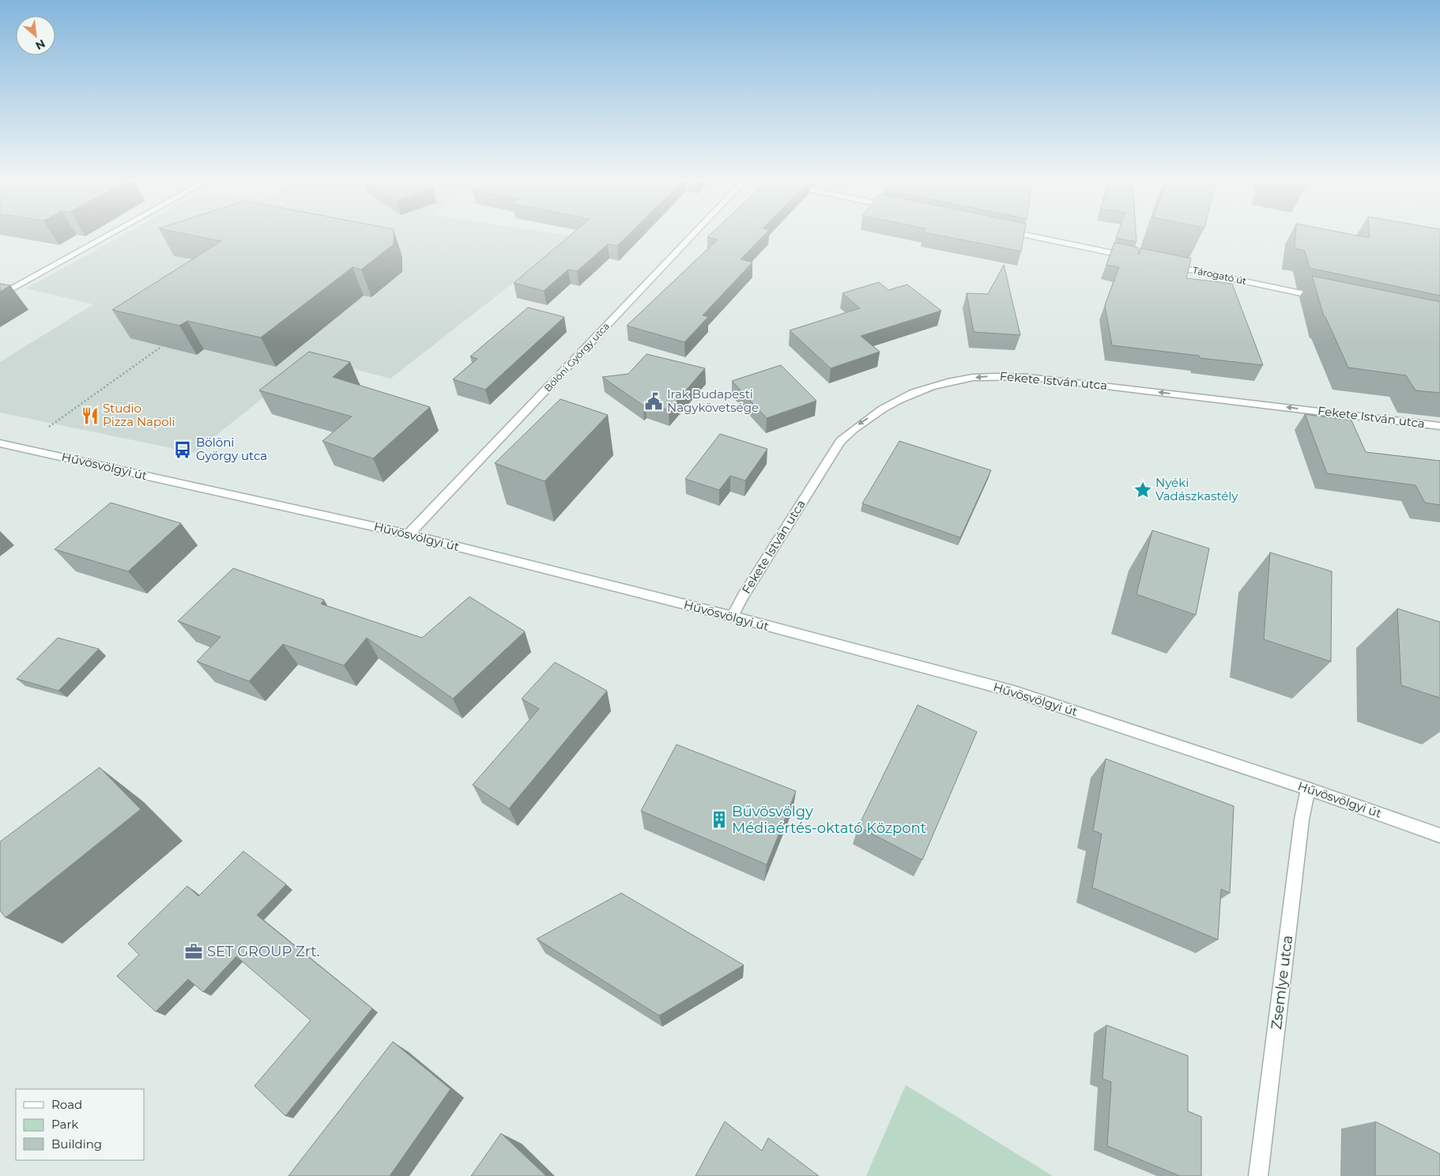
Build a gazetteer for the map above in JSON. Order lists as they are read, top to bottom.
{
  "streets": {
    "street": [
      "Tárogató út",
      "Bölöni György utca",
      "Fekete István utca",
      "Hűvösvölgyi út",
      "Zsemlye utca"
    ]
  },
  "crossings": [
    ["Bölöni György utca", "Hűvösvölgyi út"],
    ["Fekete István utca", "Hűvösvölgyi út"],
    ["Hűvösvölgyi út", "Zsemlye utca"]
  ],
  "one_way": ["Fekete István utca"],
  "places": {
    "public building": ["Irak Budapesti Nagykövetsége"],
    "restaurant": ["Studio Pizza Napoli"],
    "bus stop": ["Bölöni György utca"],
    "place": ["Nyéki Vadászkastély"],
    "building": ["Bűvösvölgy Médiaértés-oktató Központ"],
    "office": ["SET GROUP Zrt."]
  },
  "legend": ["Road", "Park", "Building"],
  "north": "bottom right"
}
